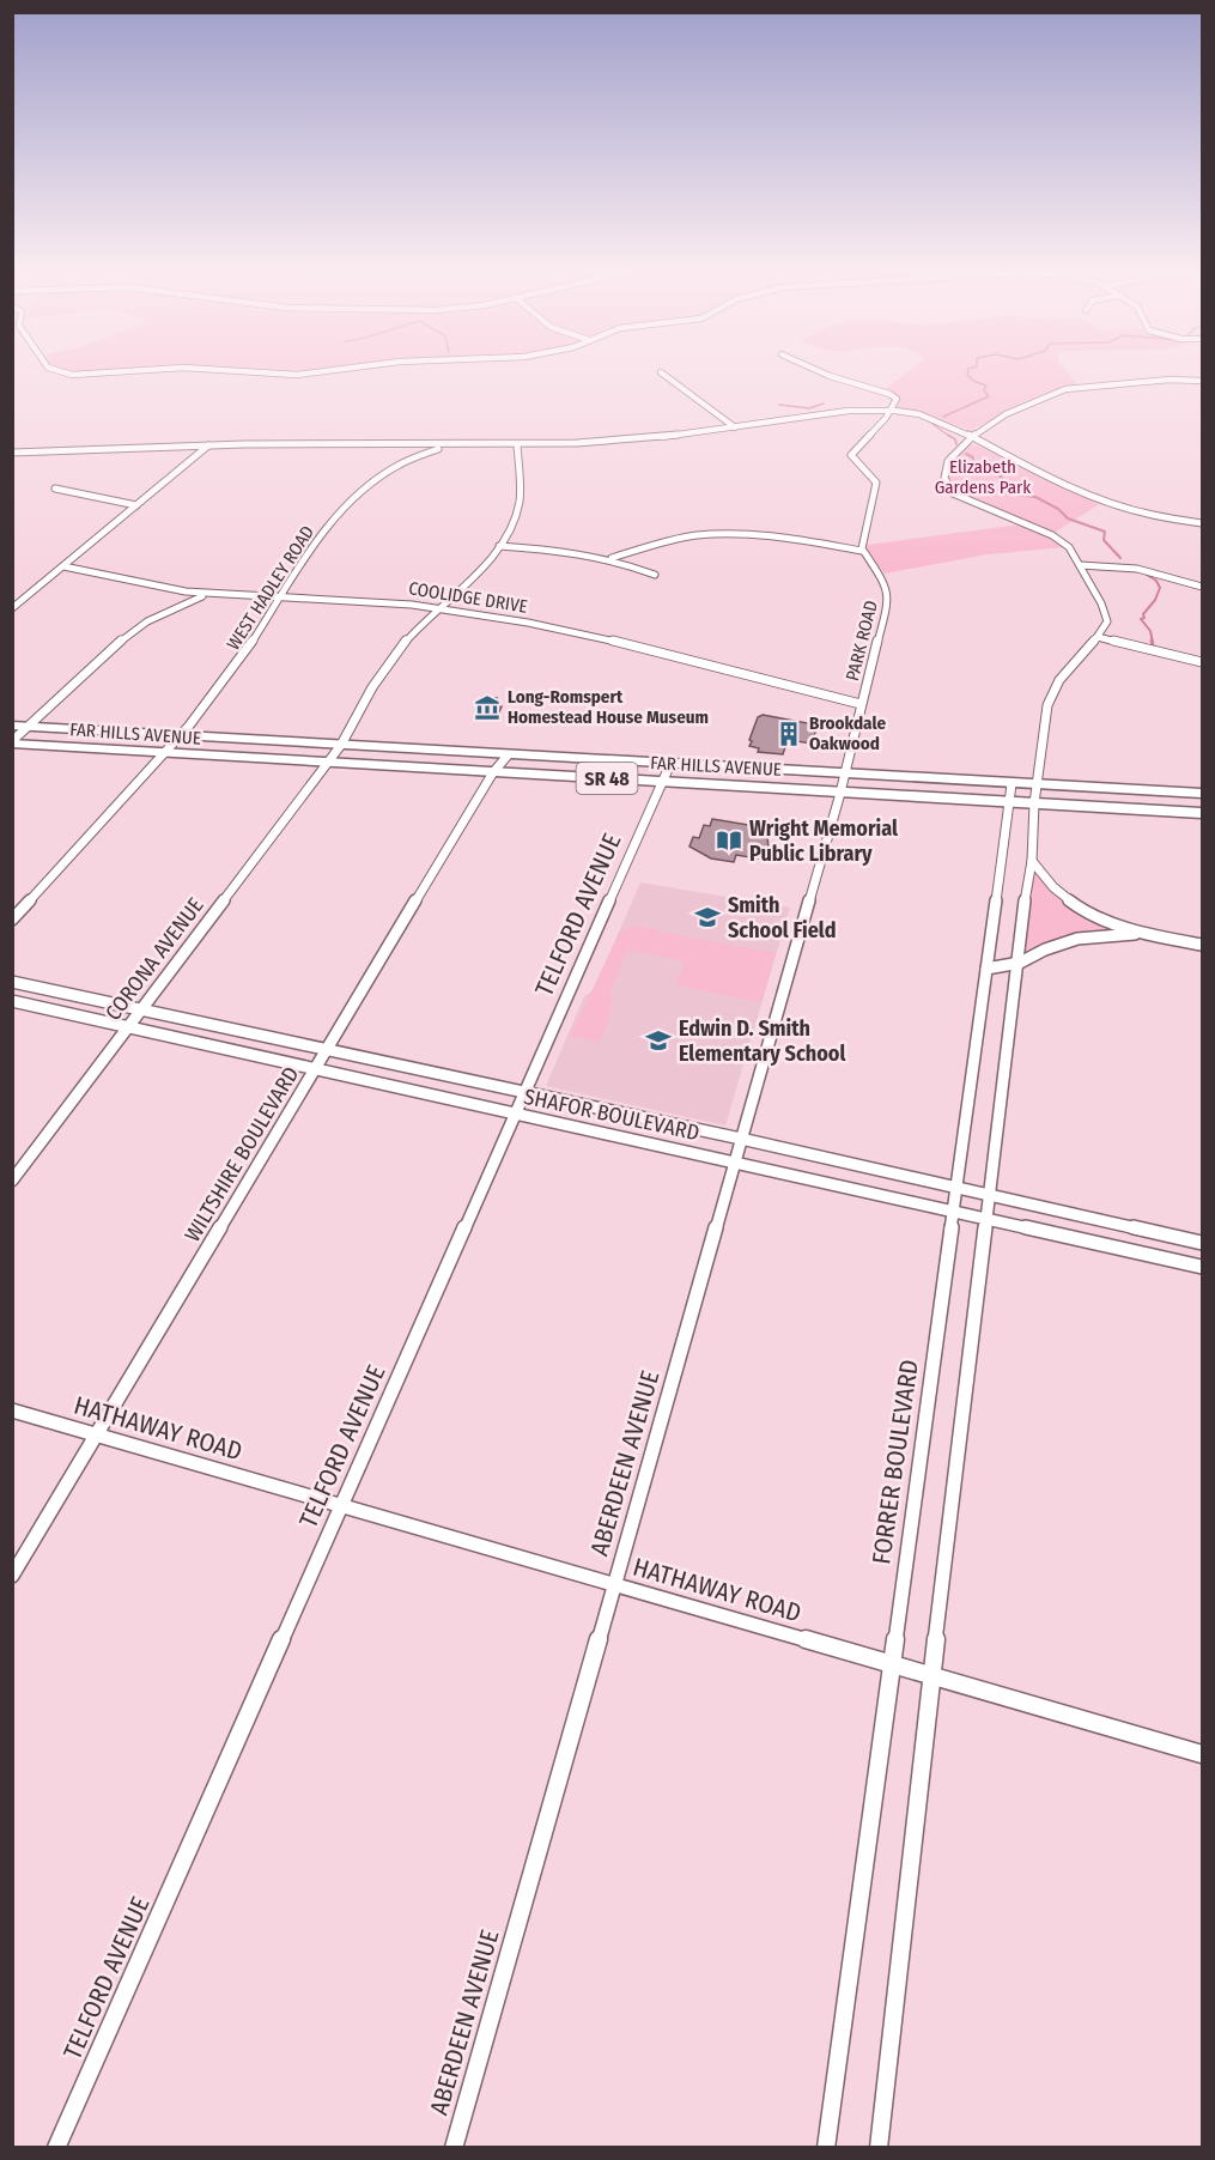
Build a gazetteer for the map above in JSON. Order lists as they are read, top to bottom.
{
  "streets": {
    "main road": ["FAR HILLS AVENUE", "SR 48"],
    "street": [
      "WEST HADLEY ROAD",
      "COOLIDGE DRIVE",
      "PARK ROAD",
      "TELFORD AVENUE",
      "CORONA AVENUE",
      "SHAFOR BOULEVARD",
      "WILTSHIRE BOULEVARD",
      "HATHAWAY ROAD",
      "FORRER BOULEVARD",
      "ABERDEEN AVENUE"
    ]
  },
  "crossings": [
    ["WEST HADLEY ROAD", "COOLIDGE DRIVE"],
    ["WEST HADLEY ROAD", "FAR HILLS AVENUE"],
    ["COOLIDGE DRIVE", "PARK ROAD"],
    ["COOLIDGE DRIVE", "CORONA AVENUE"],
    ["PARK ROAD", "FAR HILLS AVENUE"],
    ["PARK ROAD", "ABERDEEN AVENUE"],
    ["FAR HILLS AVENUE", "TELFORD AVENUE"],
    ["FAR HILLS AVENUE", "CORONA AVENUE"],
    ["FAR HILLS AVENUE", "WILTSHIRE BOULEVARD"],
    ["FAR HILLS AVENUE", "FORRER BOULEVARD"],
    ["FAR HILLS AVENUE", "ABERDEEN AVENUE"],
    ["TELFORD AVENUE", "SHAFOR BOULEVARD"],
    ["TELFORD AVENUE", "HATHAWAY ROAD"],
    ["CORONA AVENUE", "SHAFOR BOULEVARD"],
    ["SHAFOR BOULEVARD", "WILTSHIRE BOULEVARD"],
    ["SHAFOR BOULEVARD", "FORRER BOULEVARD"],
    ["SHAFOR BOULEVARD", "ABERDEEN AVENUE"],
    ["WILTSHIRE BOULEVARD", "HATHAWAY ROAD"],
    ["HATHAWAY ROAD", "FORRER BOULEVARD"],
    ["HATHAWAY ROAD", "ABERDEEN AVENUE"]
  ],
  "parks": ["Elizabeth Gardens Park"],
  "places": {
    "museum": ["Long-Romspert Homestead House Museum"],
    "building": ["Brookdale Oakwood"],
    "library": ["Wright Memorial Public Library"],
    "school or university": ["Smith School Field", "Edwin D. Smith Elementary School"]
  }
}
